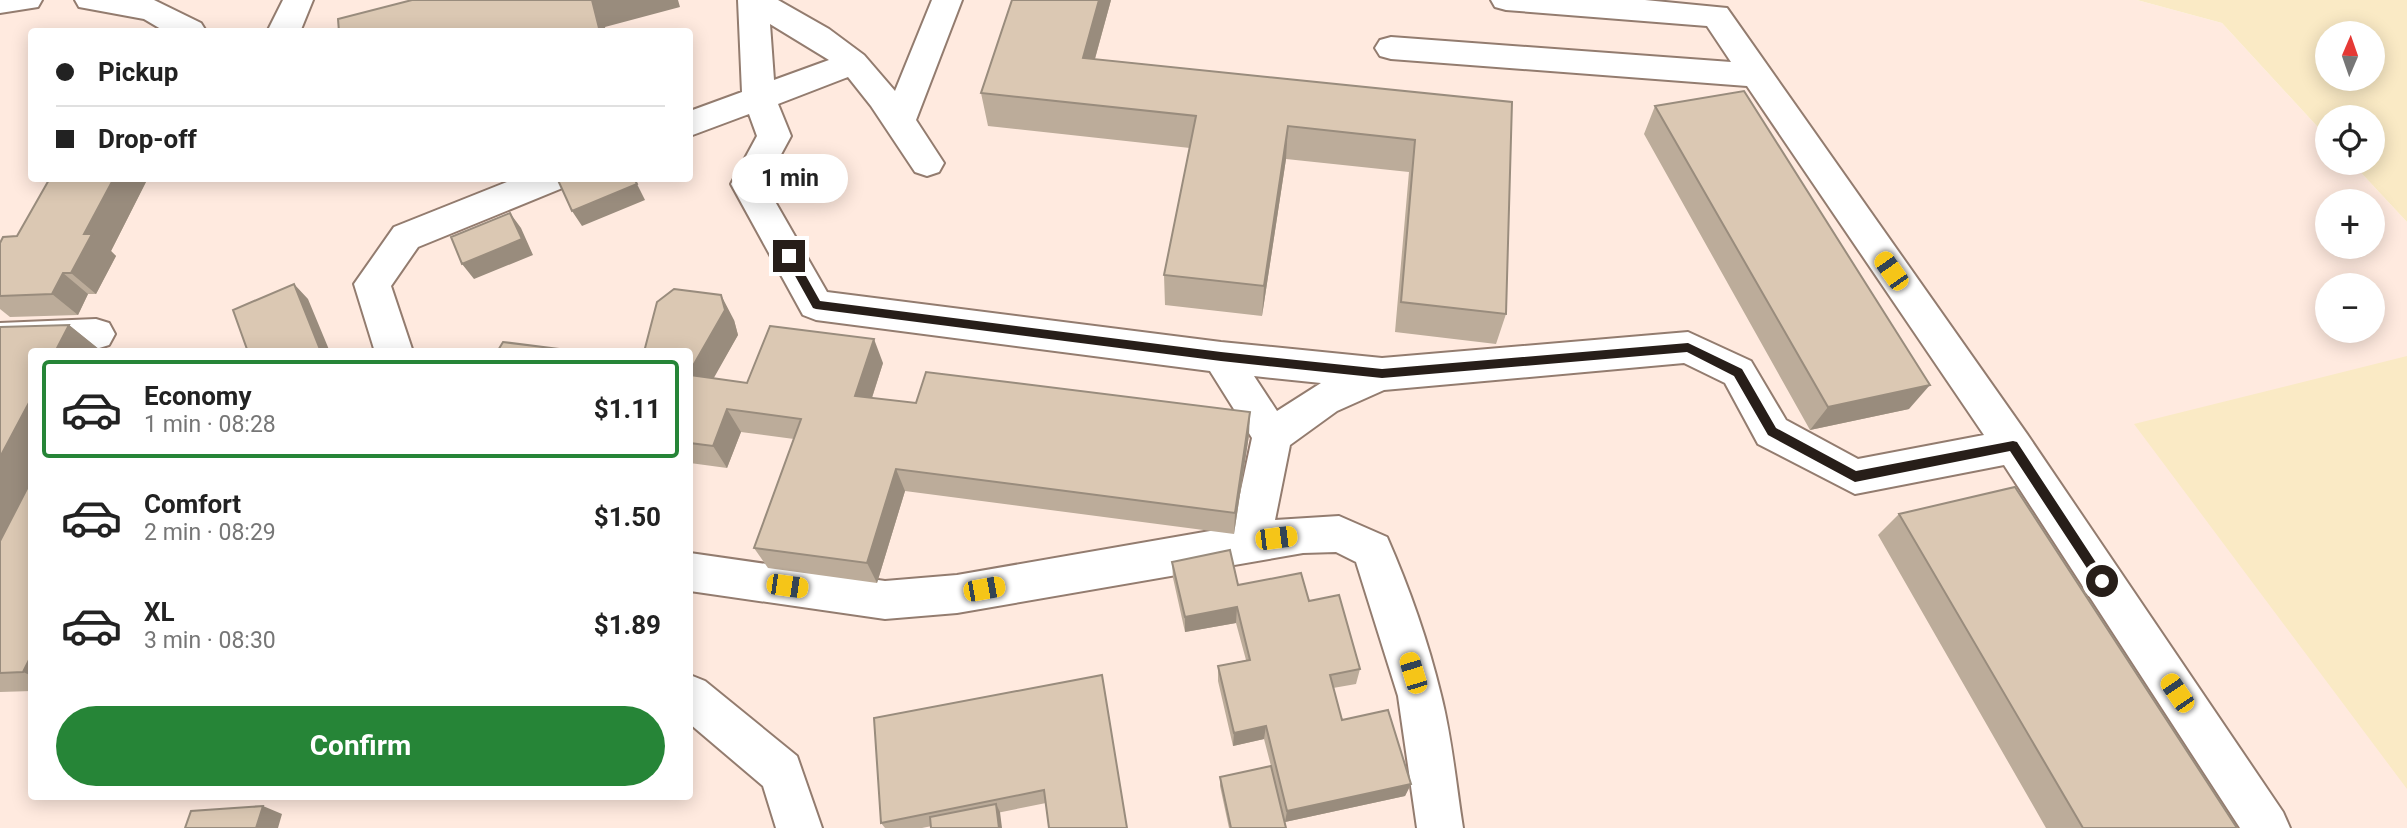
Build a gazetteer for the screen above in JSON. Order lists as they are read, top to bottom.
{
  "north": "top",
  "page": {
    "map_buttons": ["+", "−"],
    "banner": ["Pickup", "Drop-off"],
    "bubble": "1 min",
    "list": [
      {
        "name": "Economy",
        "note": "1 min · 08:28",
        "value": "$1.11"
      },
      {
        "name": "Comfort",
        "note": "2 min · 08:29",
        "value": "$1.50"
      },
      {
        "name": "XL",
        "note": "3 min · 08:30",
        "value": "$1.89"
      }
    ],
    "buttons": "Confirm"
  }
}
